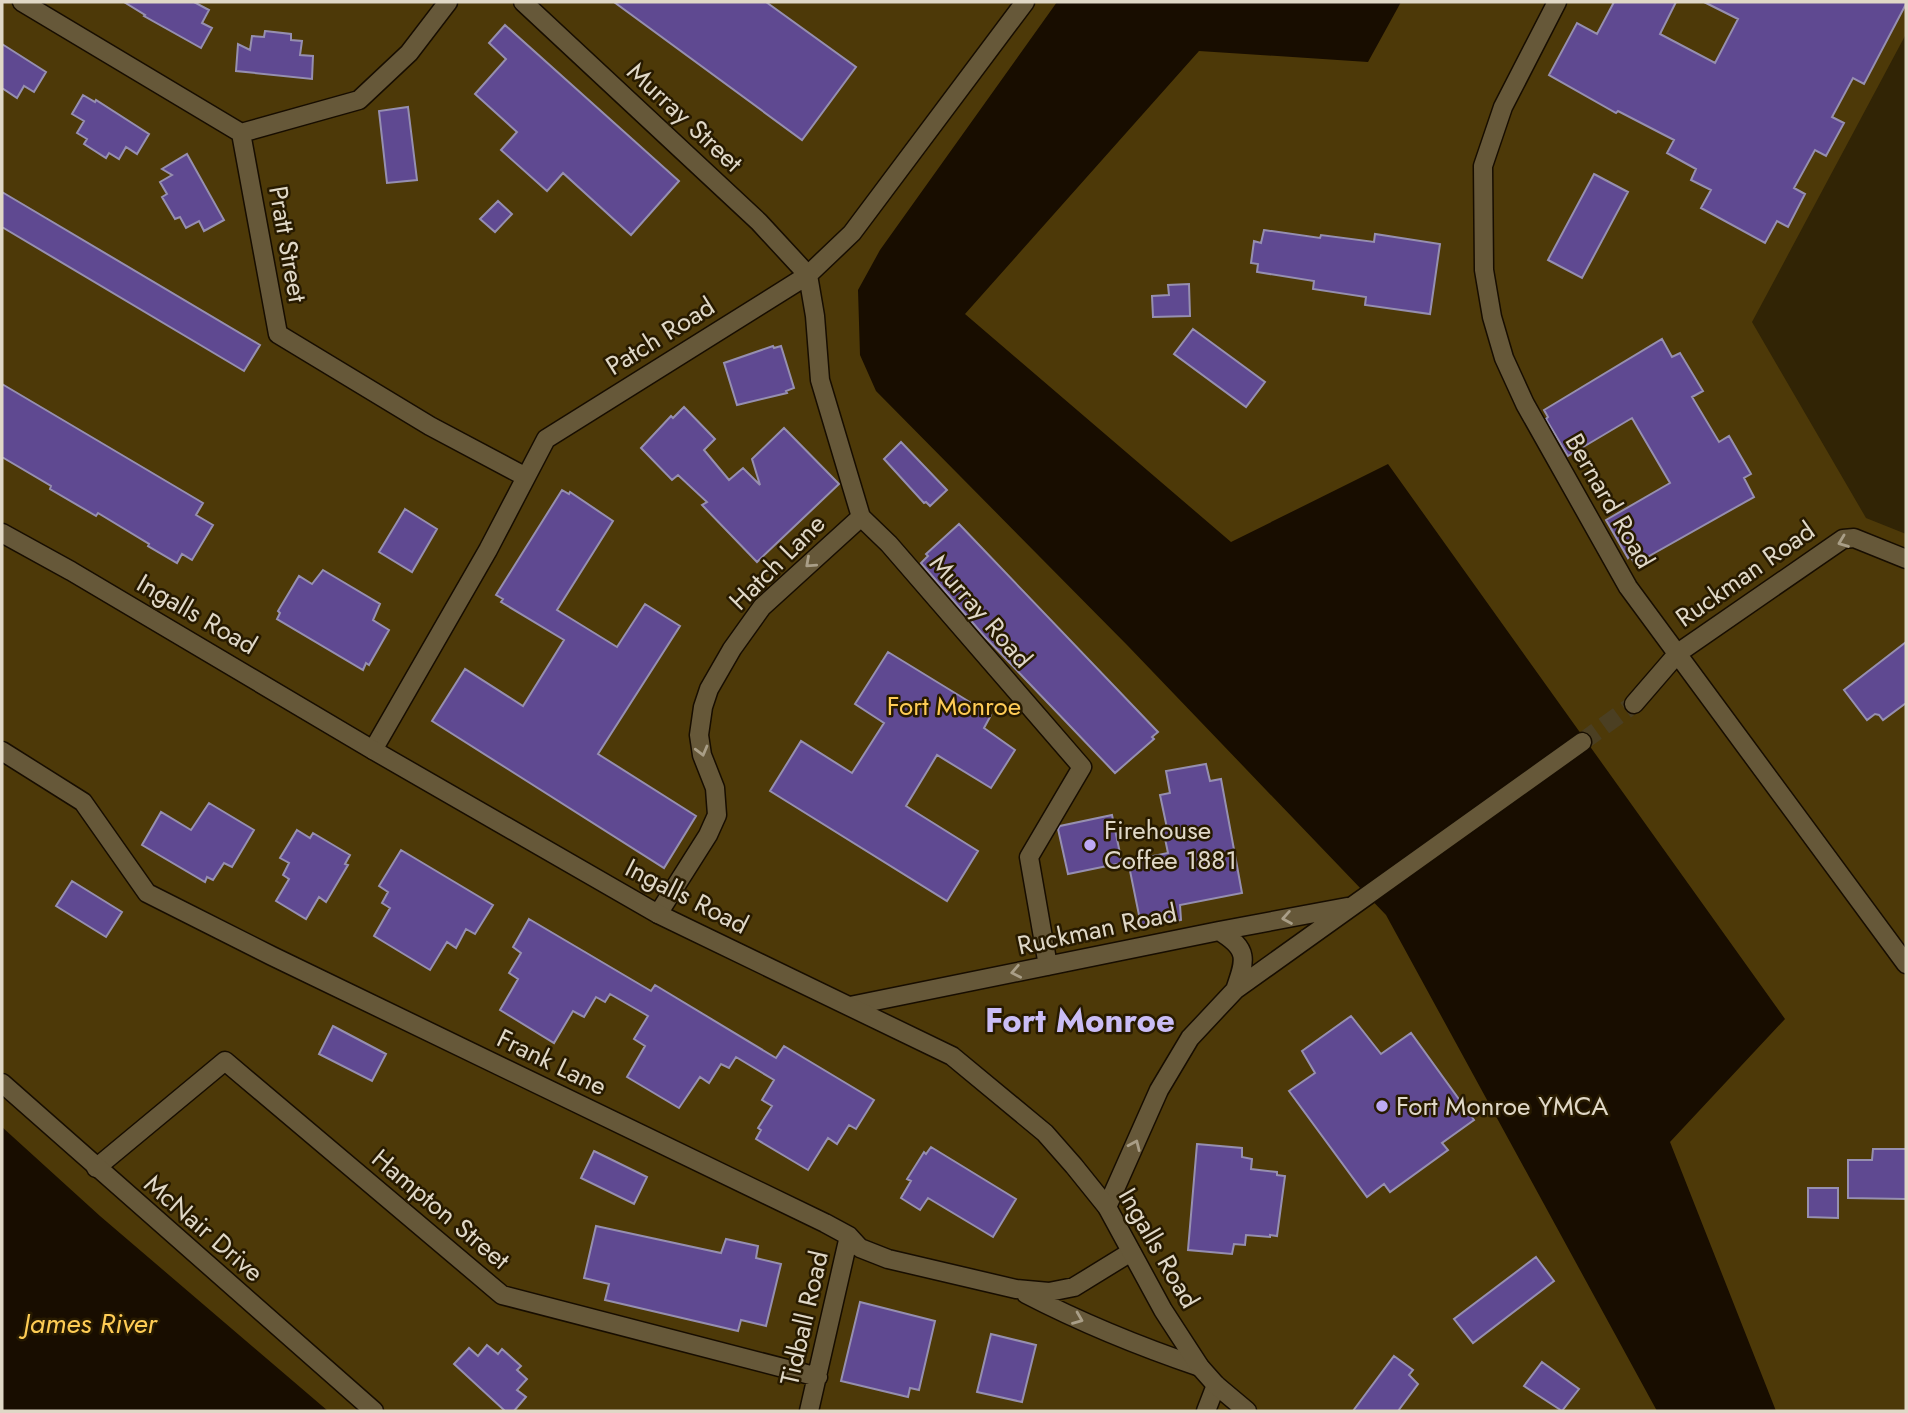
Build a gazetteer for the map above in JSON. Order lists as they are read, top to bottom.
{
  "streets": {
    "street": [
      "Murray Street",
      "Pratt Street",
      "Patch Road",
      "Bernard Road",
      "Hatch Lane",
      "Ruckman Road",
      "Murray Road",
      "Ingalls Road",
      "Frank Lane",
      "Hampton Street",
      "McNair Drive",
      "Tidball Road"
    ]
  },
  "crossings": [
    ["Murray Street", "Patch Road"],
    ["Murray Street", "Murray Road"],
    ["Pratt Street", "Patch Road"],
    ["Patch Road", "Murray Road"],
    ["Patch Road", "Ingalls Road"],
    ["Bernard Road", "Ruckman Road"],
    ["Hatch Lane", "Murray Road"],
    ["Hatch Lane", "Ingalls Road"],
    ["Ruckman Road", "Murray Road"],
    ["Ruckman Road", "Ingalls Road"],
    ["Ingalls Road", "Frank Lane"],
    ["Frank Lane", "Tidball Road"],
    ["Hampton Street", "McNair Drive"],
    ["Hampton Street", "Tidball Road"]
  ],
  "one_way": ["Hatch Lane"],
  "districts": ["Fort Monroe"],
  "water": ["James River"],
  "parks": ["Fort Monroe"],
  "places": ["Firehouse Coffee 1881", "Fort Monroe YMCA"]
}
